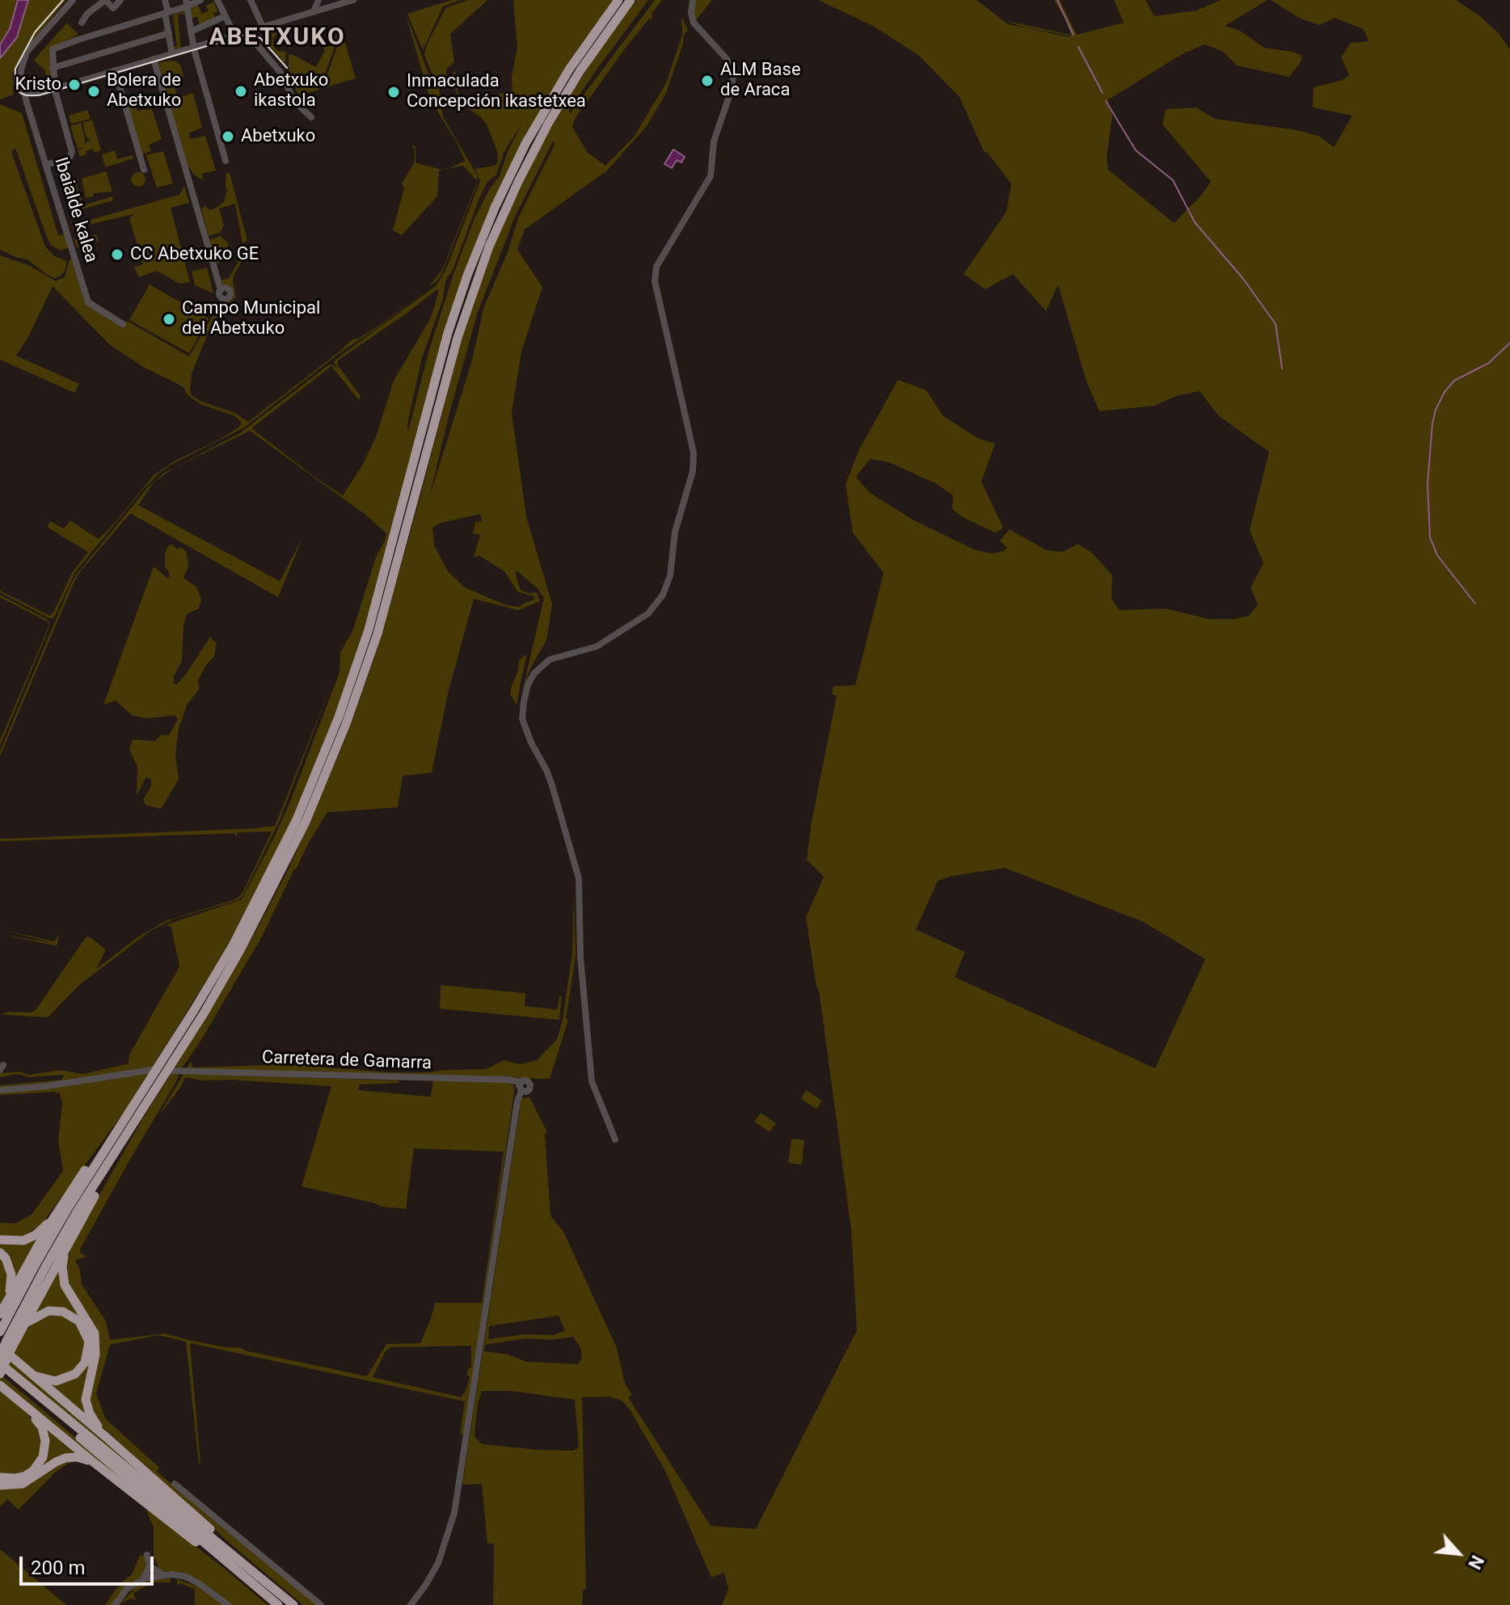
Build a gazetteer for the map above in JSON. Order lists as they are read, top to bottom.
{
  "streets": {
    "street": ["Ibaialde kalea", "Carretera de Gamarra"]
  },
  "districts": ["ABETXUKO"],
  "places": [
    "ALM Base de Araca",
    "Kristo",
    "Bolera de Abetxuko",
    "Abetxuko ikastola",
    "Inmaculada Concepción ikastetxea",
    "Abetxuko",
    "CC Abetxuko GE",
    "Campo Municipal del Abetxuko"
  ],
  "scale_bar": "200 m",
  "north": "bottom right"
}
